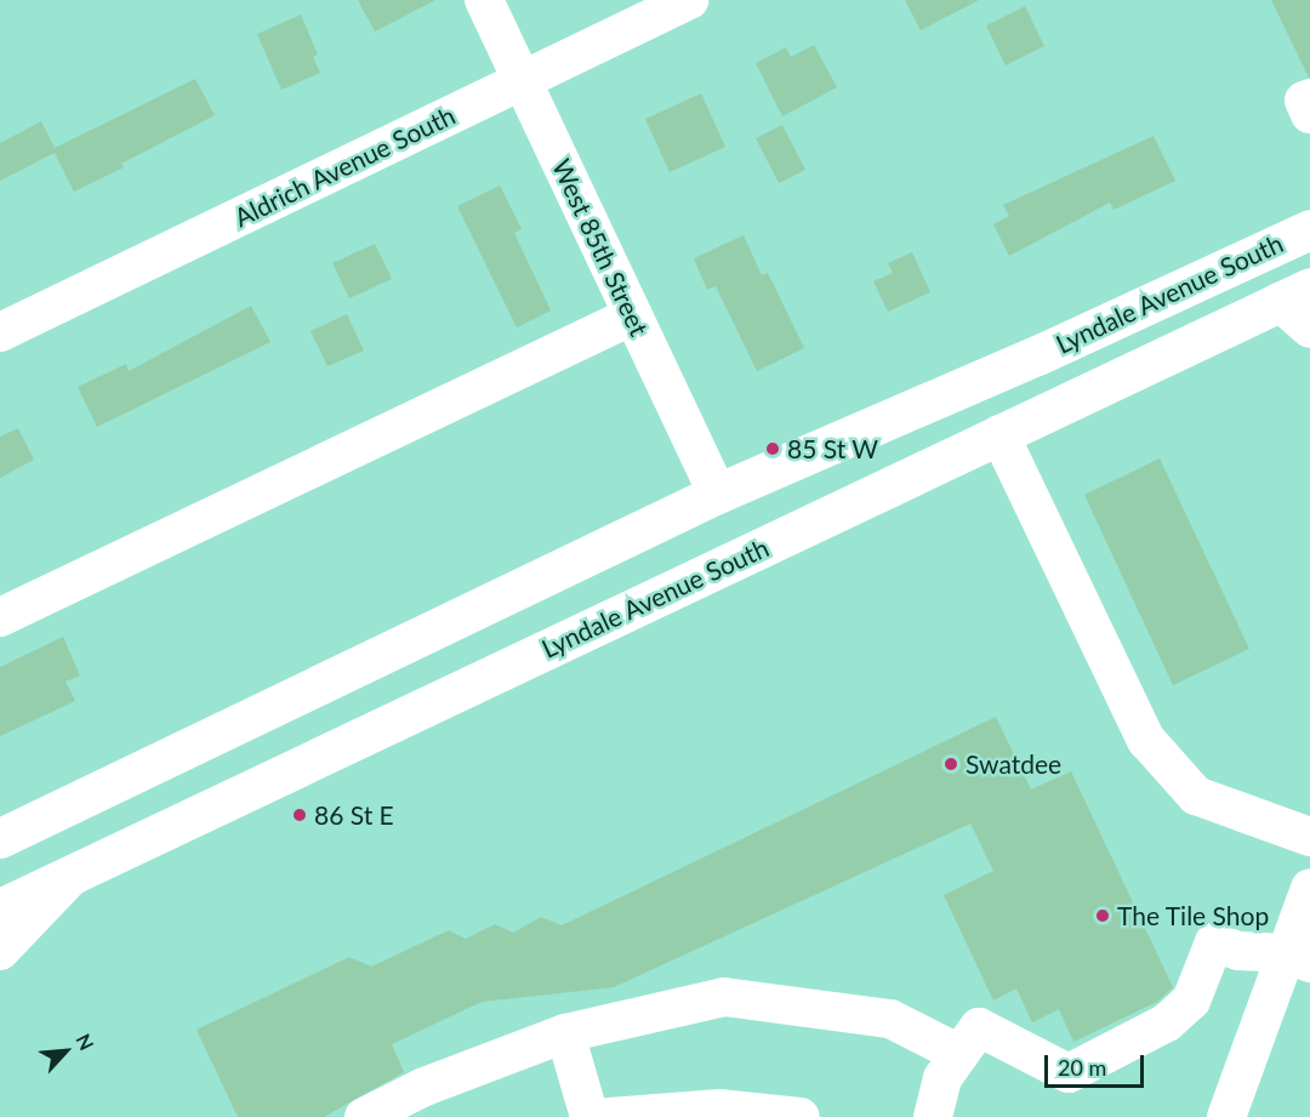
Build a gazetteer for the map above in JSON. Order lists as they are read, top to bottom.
{
  "streets": {
    "main road": ["Lyndale Avenue South"],
    "street": ["Aldrich Avenue South", "West 85th Street"]
  },
  "crossings": [
    ["Aldrich Avenue South", "West 85th Street"],
    ["West 85th Street", "Lyndale Avenue South"]
  ],
  "places": [
    "85 St W",
    "Swatdee",
    "86 St E",
    "The Tile Shop"
  ],
  "scale_bar": "20 m",
  "north": "top right"
}
